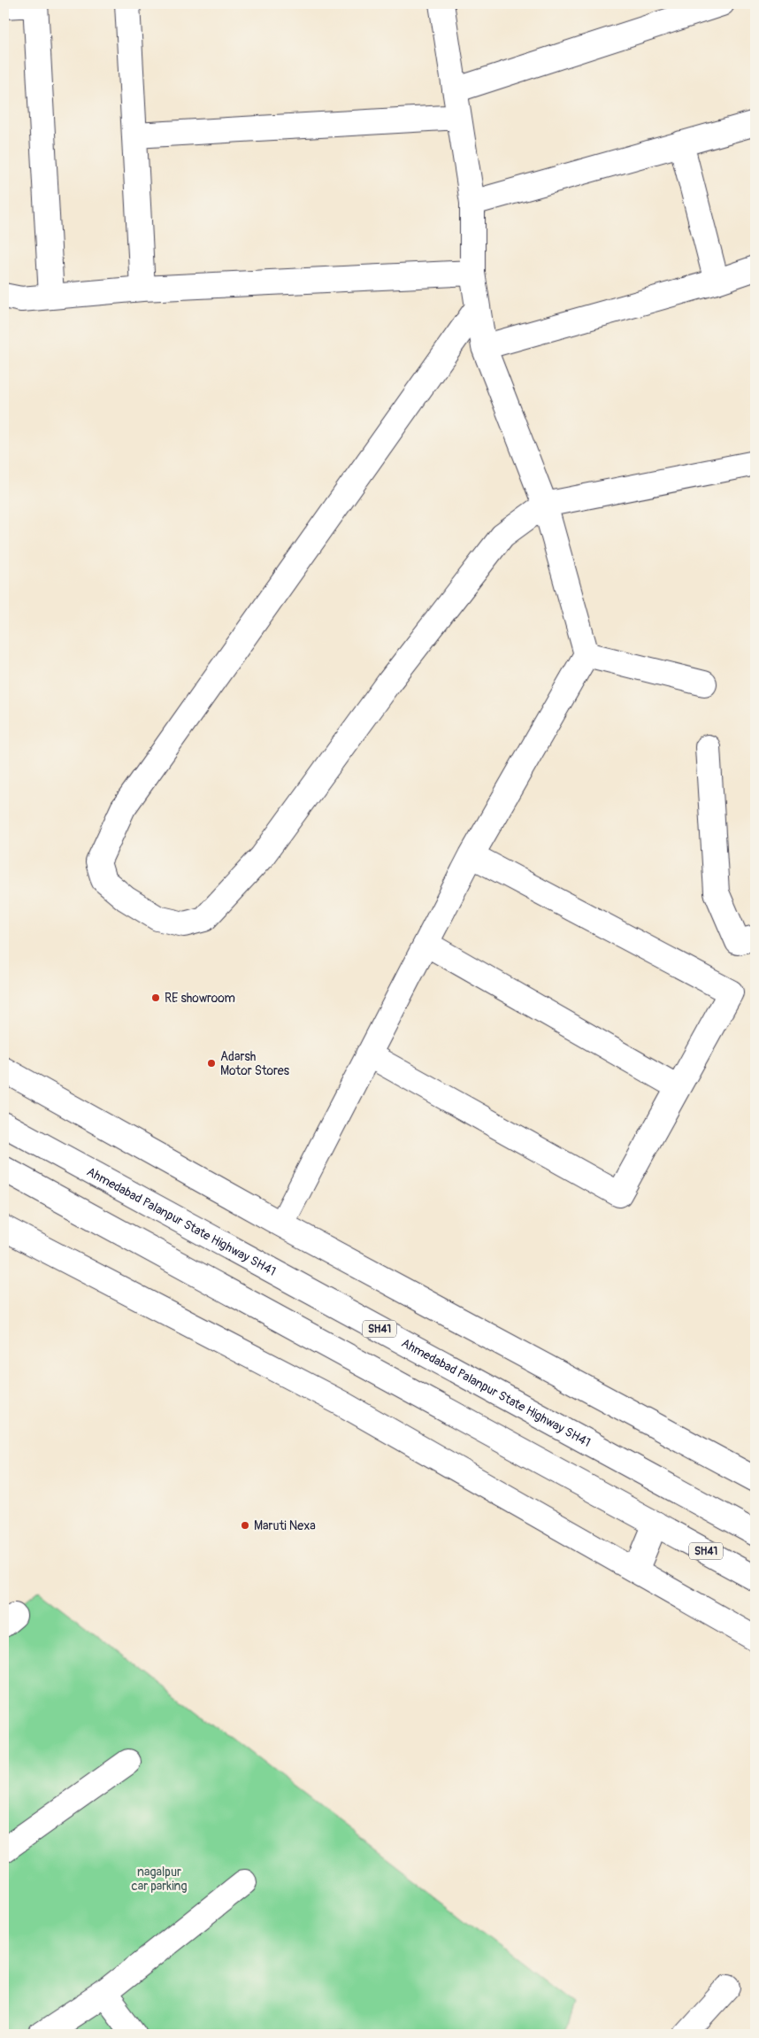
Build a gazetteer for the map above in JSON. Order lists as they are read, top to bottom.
{
  "streets": {
    "street": ["Ahmedabad Palanpur State Highway SH41", "SH41"]
  },
  "parks": ["nagalpur car parking"],
  "places": ["RE showroom", "Adarsh Motor Stores", "Maruti Nexa"]
}
